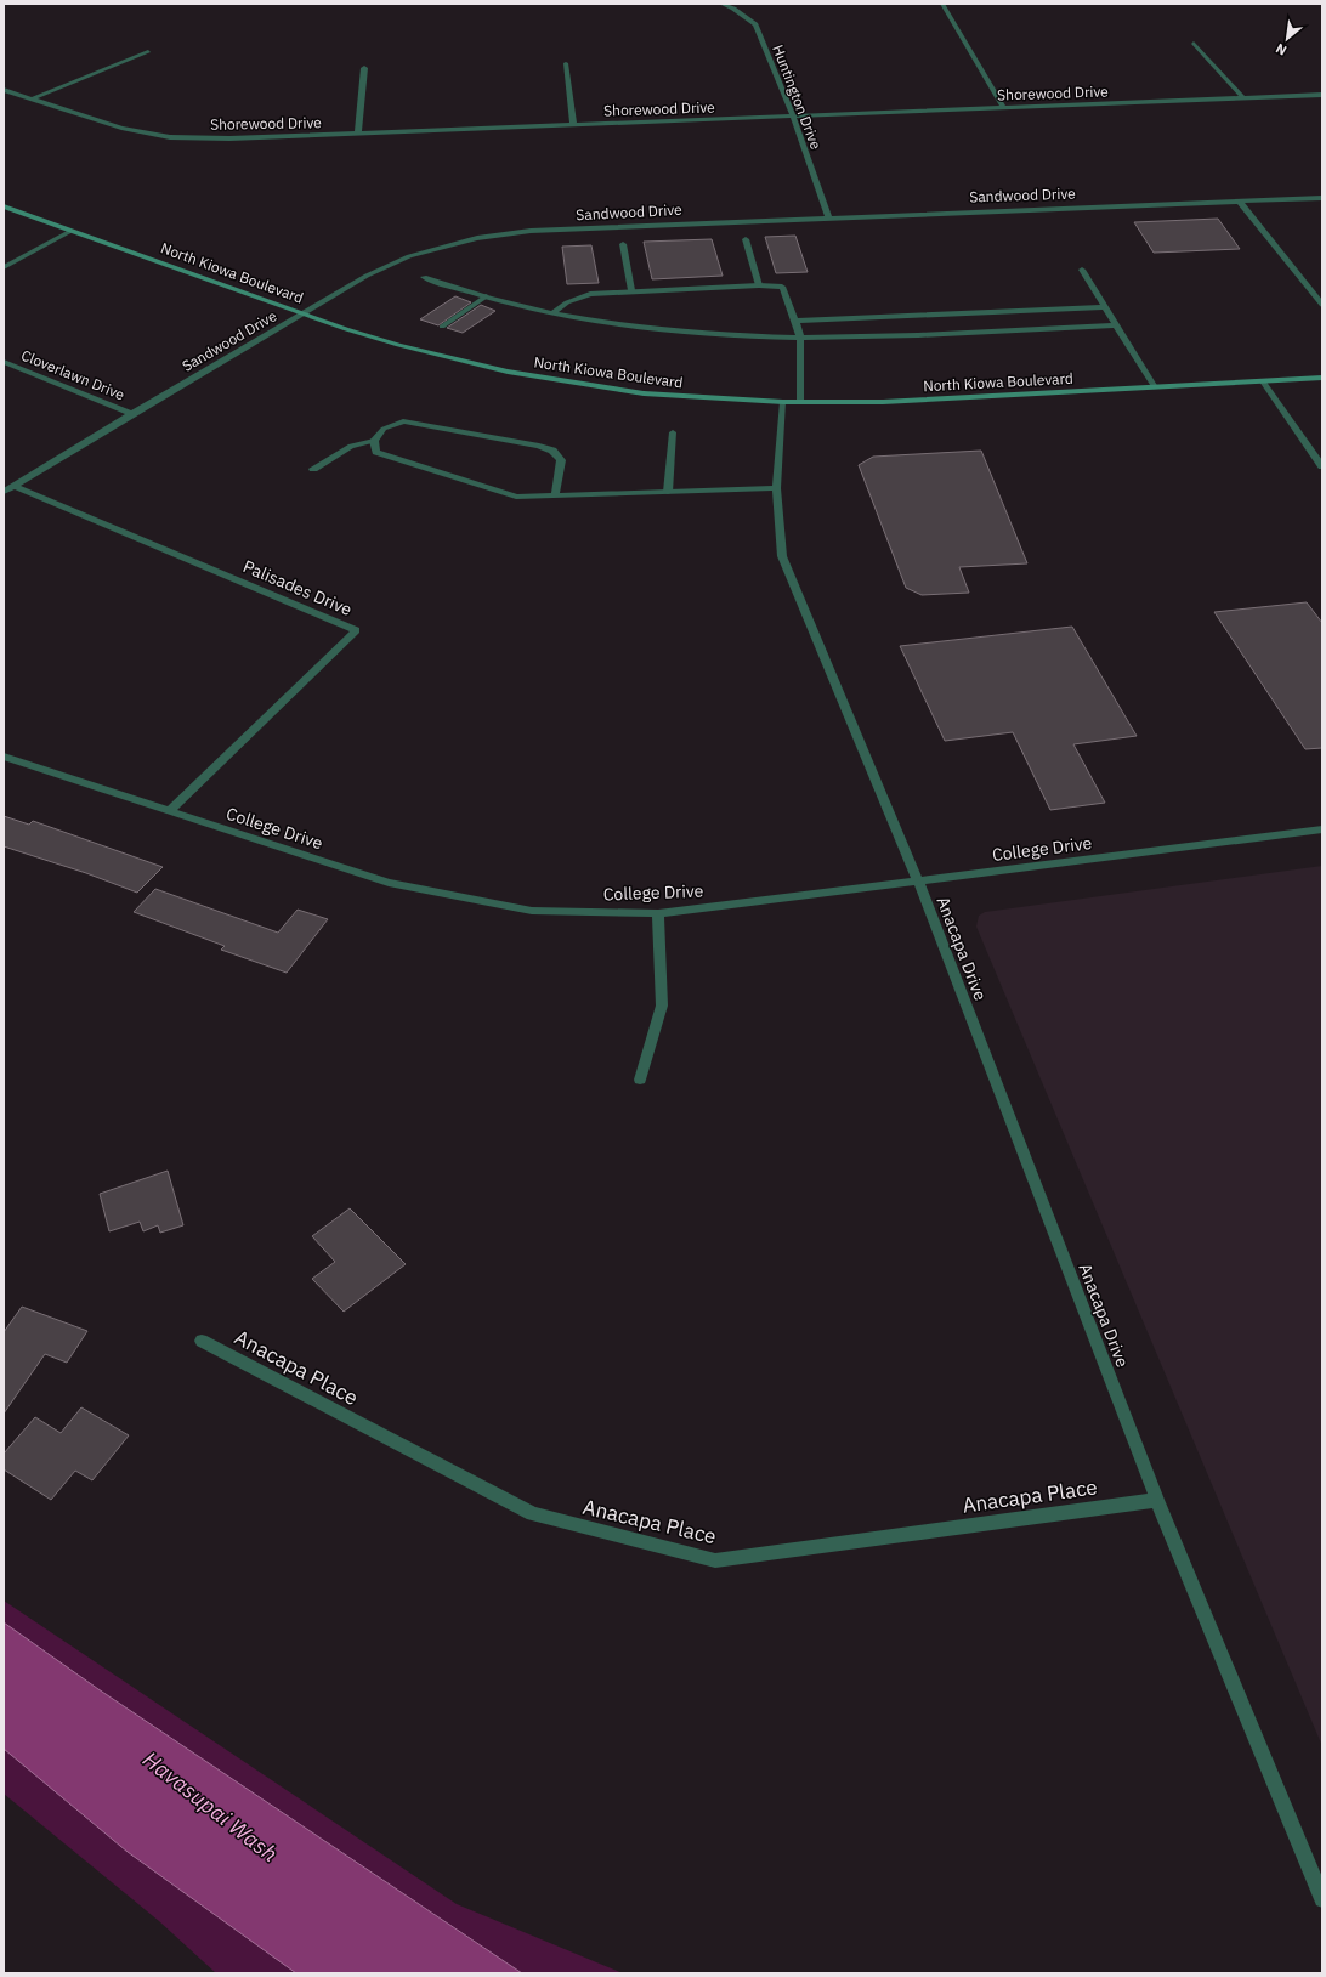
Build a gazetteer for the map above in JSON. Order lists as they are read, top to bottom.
{
  "streets": {
    "street": [
      "Shorewood Drive",
      "Huntington Drive",
      "Sandwood Drive",
      "North Kiowa Boulevard",
      "Cloverlawn Drive",
      "Palisades Drive",
      "College Drive",
      "Anacapa Drive",
      "Anacapa Place"
    ]
  },
  "crossings": [
    ["Shorewood Drive", "Huntington Drive"],
    ["Huntington Drive", "Sandwood Drive"],
    ["Sandwood Drive", "North Kiowa Boulevard"],
    ["Sandwood Drive", "Cloverlawn Drive"],
    ["Sandwood Drive", "Palisades Drive"],
    ["North Kiowa Boulevard", "Anacapa Drive"],
    ["Palisades Drive", "College Drive"],
    ["College Drive", "Anacapa Drive"],
    ["Anacapa Drive", "Anacapa Place"]
  ],
  "water": ["Havasupai Wash"],
  "north": "bottom left"
}
